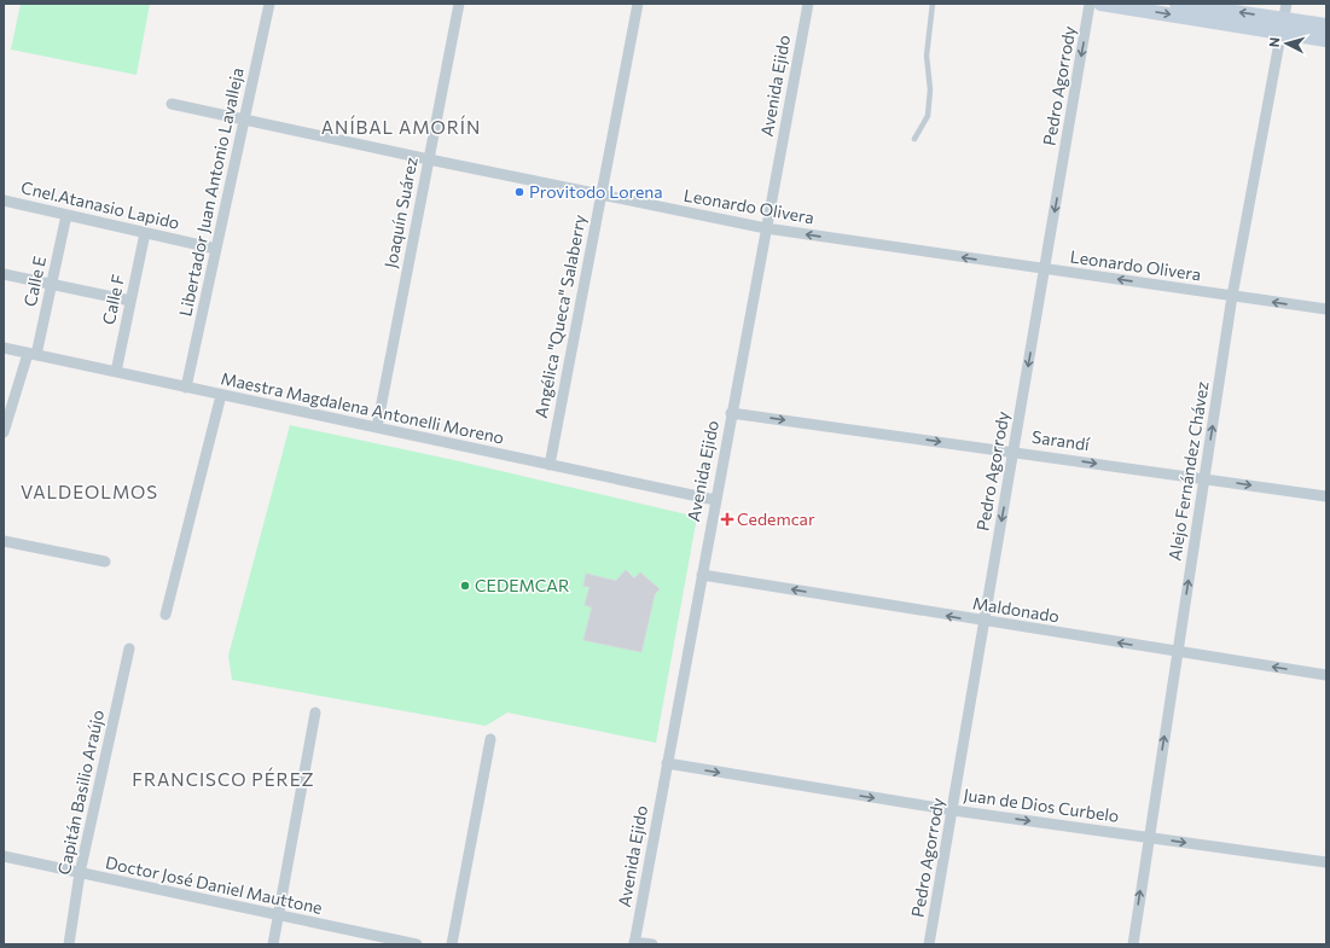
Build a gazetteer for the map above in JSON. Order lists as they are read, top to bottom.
{
  "streets": {
    "street": [
      "Avenida Ejido",
      "Pedro Agorrody",
      "Libertador Juan Antonio Lavalleja",
      "Cnel.Atanasio Lapido",
      "Leonardo Olivera",
      "Joaquín Suárez",
      "Calle E",
      "Calle F",
      "Angélica \"Queca\" Salaberry",
      "Maestra Magdalena Antonelli Moreno",
      "Sarandí",
      "Alejo Fernández Chávez",
      "Maldonado",
      "Capitán Basilio Araújo",
      "Juan de Dios Curbelo",
      "Doctor José Daniel Mauttone"
    ]
  },
  "crossings": [
    ["Avenida Ejido", "Leonardo Olivera"],
    ["Avenida Ejido", "Maestra Magdalena Antonelli Moreno"],
    ["Avenida Ejido", "Sarandí"],
    ["Avenida Ejido", "Maldonado"],
    ["Avenida Ejido", "Juan de Dios Curbelo"],
    ["Pedro Agorrody", "Leonardo Olivera"],
    ["Pedro Agorrody", "Sarandí"],
    ["Pedro Agorrody", "Maldonado"],
    ["Pedro Agorrody", "Juan de Dios Curbelo"],
    ["Libertador Juan Antonio Lavalleja", "Cnel.Atanasio Lapido"],
    ["Libertador Juan Antonio Lavalleja", "Leonardo Olivera"],
    ["Libertador Juan Antonio Lavalleja", "Maestra Magdalena Antonelli Moreno"],
    ["Cnel.Atanasio Lapido", "Calle E"],
    ["Cnel.Atanasio Lapido", "Calle F"],
    ["Leonardo Olivera", "Joaquín Suárez"],
    ["Leonardo Olivera", "Angélica \"Queca\" Salaberry"],
    ["Leonardo Olivera", "Alejo Fernández Chávez"],
    ["Joaquín Suárez", "Maestra Magdalena Antonelli Moreno"],
    ["Calle E", "Maestra Magdalena Antonelli Moreno"],
    ["Calle F", "Maestra Magdalena Antonelli Moreno"],
    ["Angélica \"Queca\" Salaberry", "Maestra Magdalena Antonelli Moreno"],
    ["Sarandí", "Alejo Fernández Chávez"],
    ["Alejo Fernández Chávez", "Maldonado"],
    ["Alejo Fernández Chávez", "Juan de Dios Curbelo"],
    ["Capitán Basilio Araújo", "Doctor José Daniel Mauttone"]
  ],
  "one_way": [
    "Pedro Agorrody",
    "Leonardo Olivera",
    "Sarandí",
    "Alejo Fernández Chávez",
    "Maldonado",
    "Juan de Dios Curbelo"
  ],
  "districts": ["ANÍBAL AMORÍN", "VALDEOLMOS", "FRANCISCO PÉREZ"],
  "places": {
    "other": ["Provitodo Lorena", "CEDEMCAR"],
    "health": ["Cedemcar"]
  },
  "north": "left"
}
